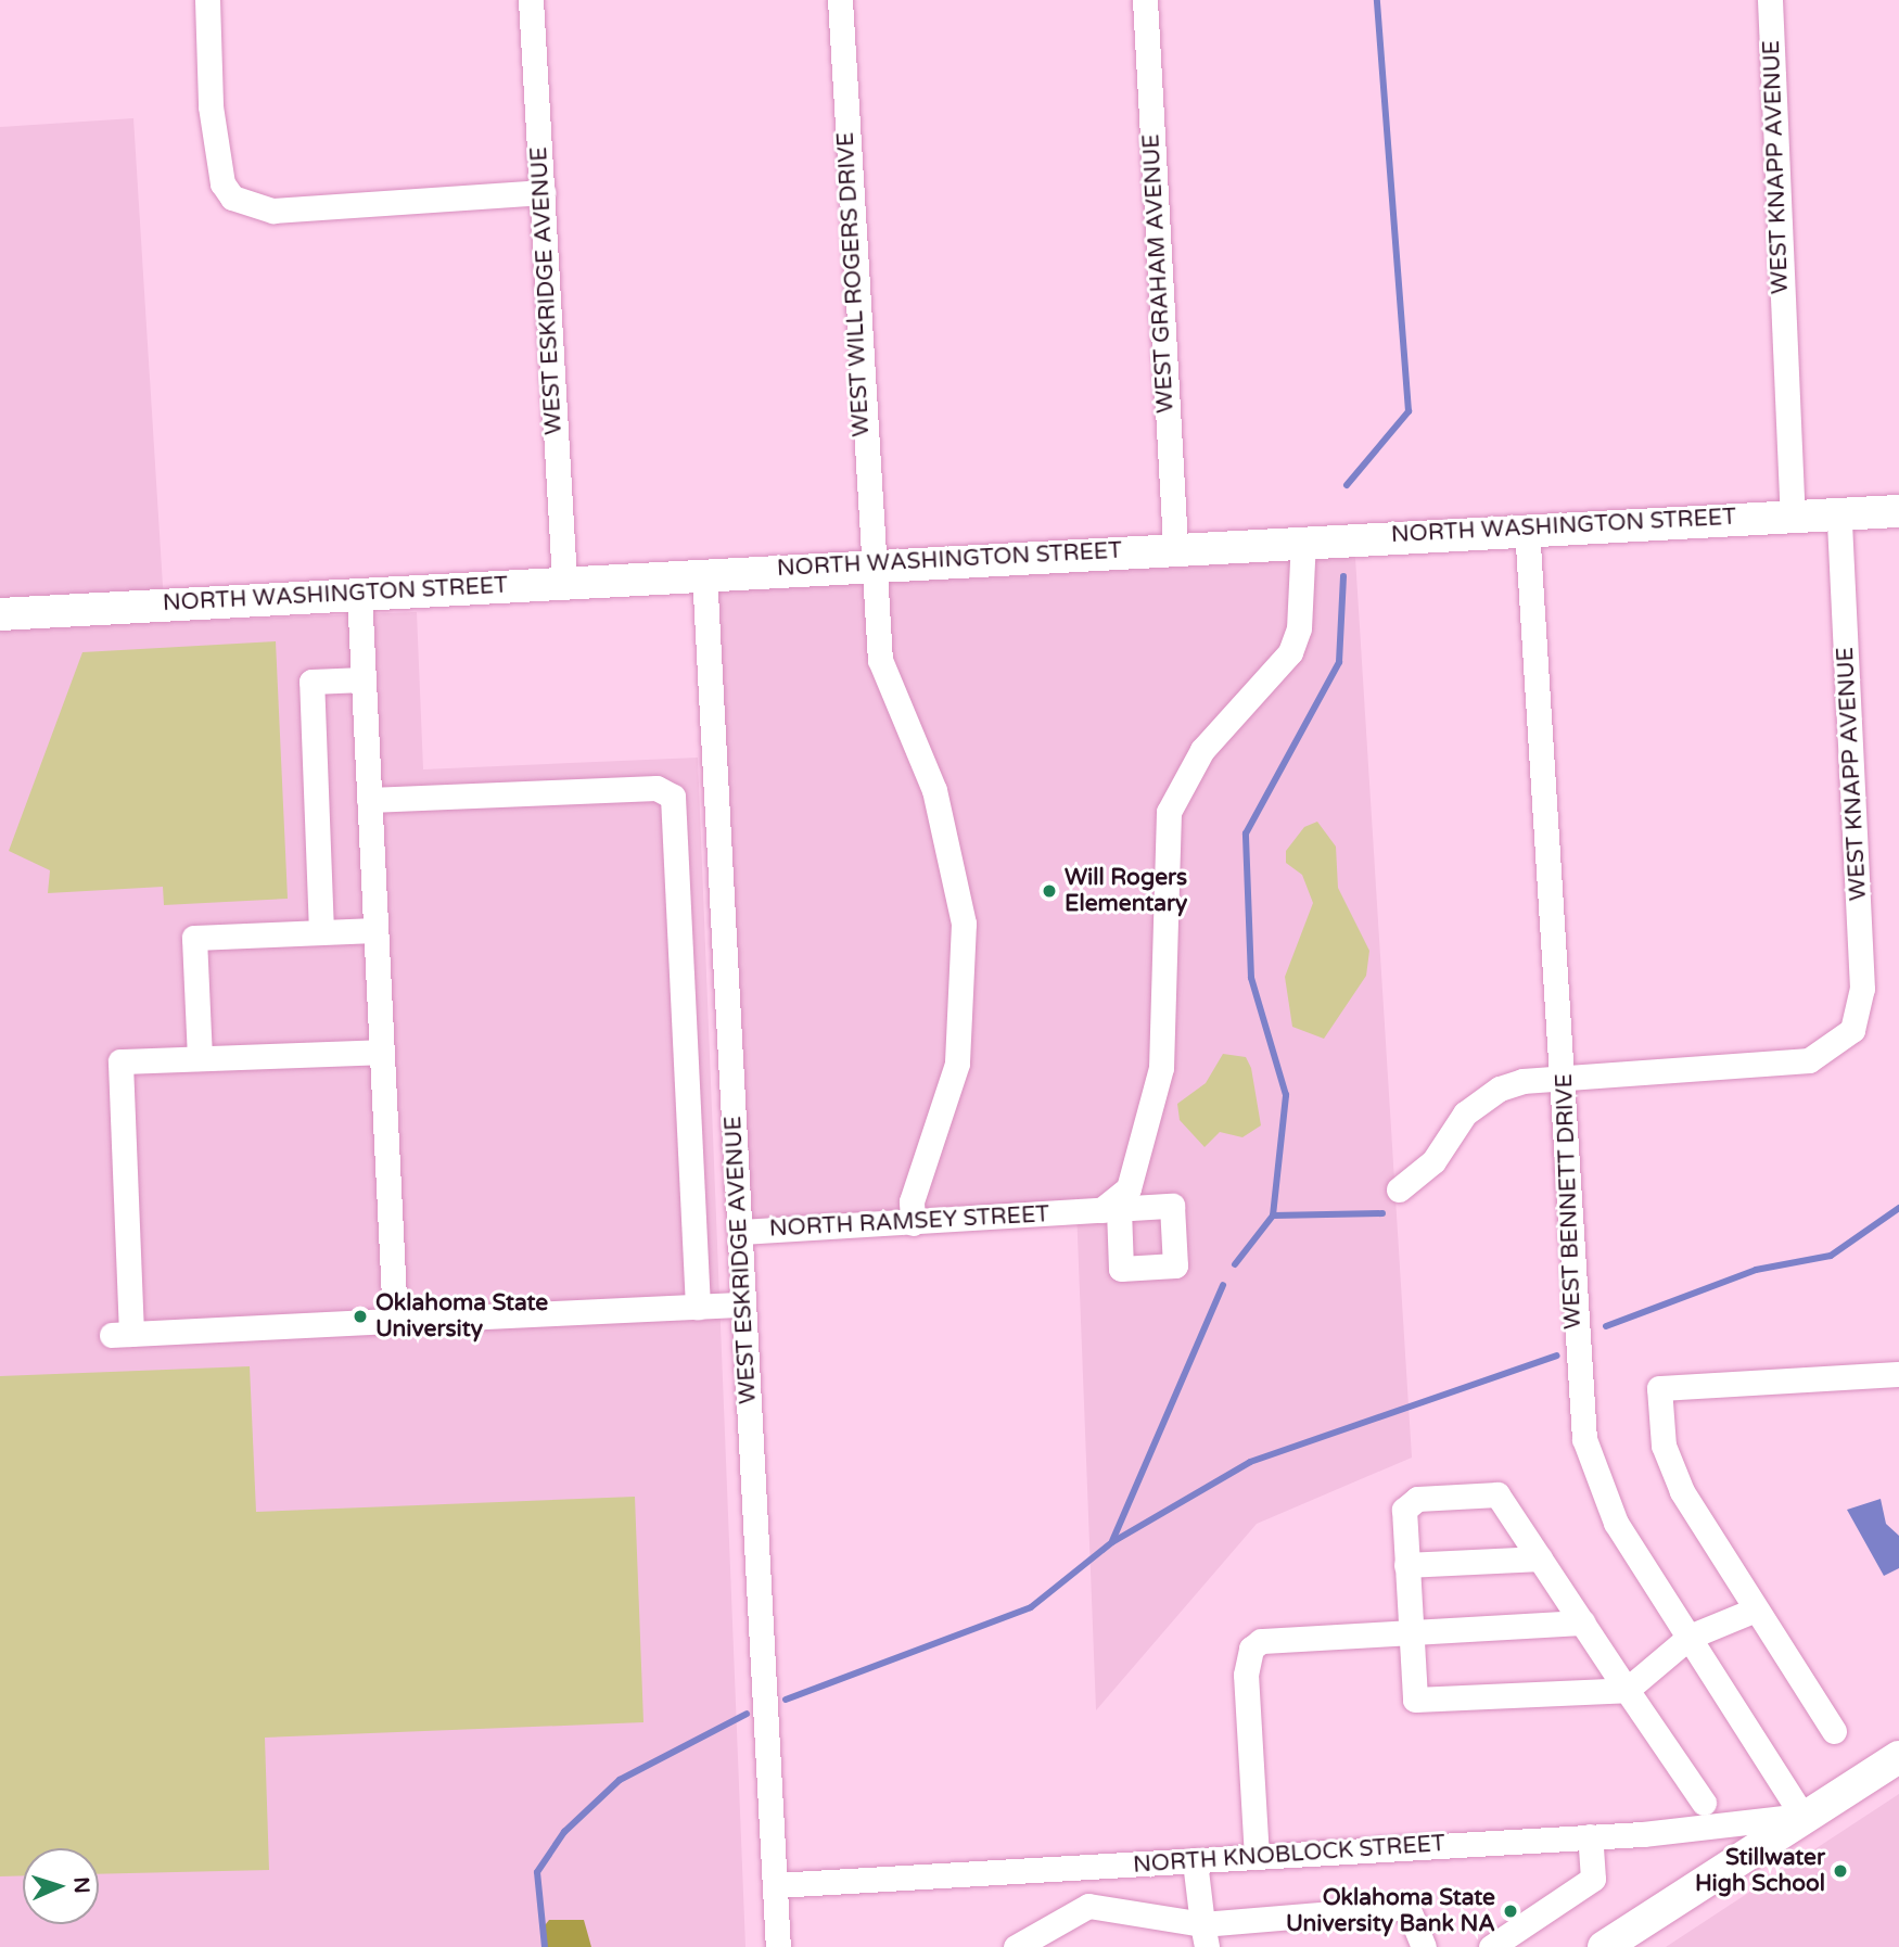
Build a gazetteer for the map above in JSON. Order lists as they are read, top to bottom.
{
  "streets": {
    "main road": ["NORTH WASHINGTON STREET"],
    "street": [
      "WEST KNAPP AVENUE",
      "WEST GRAHAM AVENUE",
      "WEST WILL ROGERS DRIVE",
      "WEST ESKRIDGE AVENUE",
      "WEST BENNETT DRIVE",
      "NORTH RAMSEY STREET",
      "NORTH KNOBLOCK STREET"
    ]
  },
  "crossings": [
    ["WEST KNAPP AVENUE", "NORTH WASHINGTON STREET"],
    ["WEST KNAPP AVENUE", "WEST BENNETT DRIVE"],
    ["WEST GRAHAM AVENUE", "NORTH WASHINGTON STREET"],
    ["WEST WILL ROGERS DRIVE", "NORTH WASHINGTON STREET"],
    ["WEST WILL ROGERS DRIVE", "NORTH RAMSEY STREET"],
    ["WEST ESKRIDGE AVENUE", "NORTH WASHINGTON STREET"],
    ["WEST ESKRIDGE AVENUE", "NORTH RAMSEY STREET"],
    ["WEST ESKRIDGE AVENUE", "NORTH KNOBLOCK STREET"],
    ["NORTH WASHINGTON STREET", "WEST BENNETT DRIVE"],
    ["NORTH WASHINGTON STREET", "NORTH RAMSEY STREET"],
    ["WEST BENNETT DRIVE", "NORTH KNOBLOCK STREET"]
  ],
  "places": [
    "Will Rogers Elementary",
    "Oklahoma State University",
    "Stillwater High School",
    "Oklahoma State University Bank NA"
  ],
  "north": "right"
}
